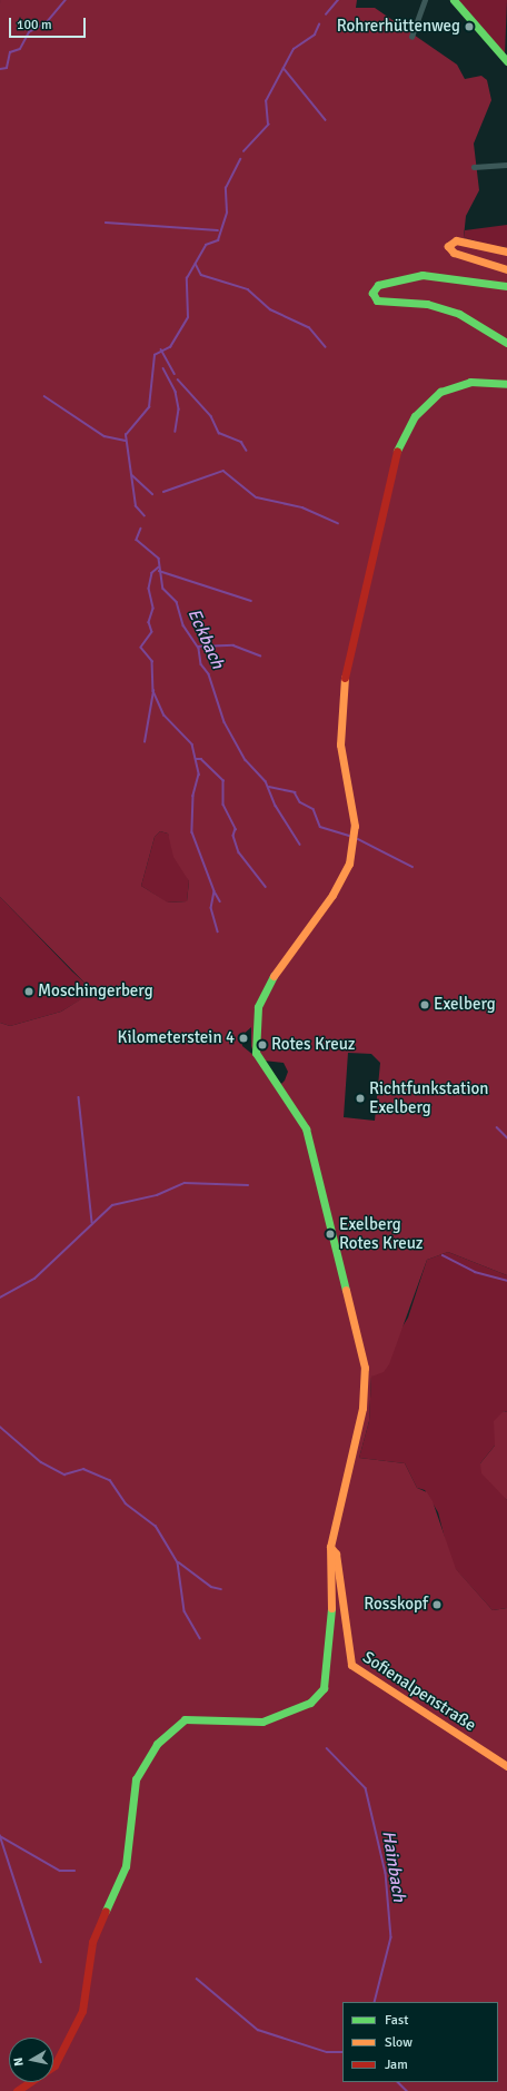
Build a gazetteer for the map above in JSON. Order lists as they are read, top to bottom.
{
  "streets": {
    "main road": ["Sofienalpenstraße"]
  },
  "water": ["Eckbach", "Hainbach"],
  "places": [
    "Rohrerhüttenweg",
    "Moschingerberg",
    "Exelberg",
    "Kilometerstein 4",
    "Rotes Kreuz",
    "Richtfunkstation Exelberg",
    "Exelberg Rotes Kreuz",
    "Rosskopf"
  ],
  "legend": ["Fast", "Slow", "Jam"],
  "scale_bar": "100 m",
  "north": "left"
}
